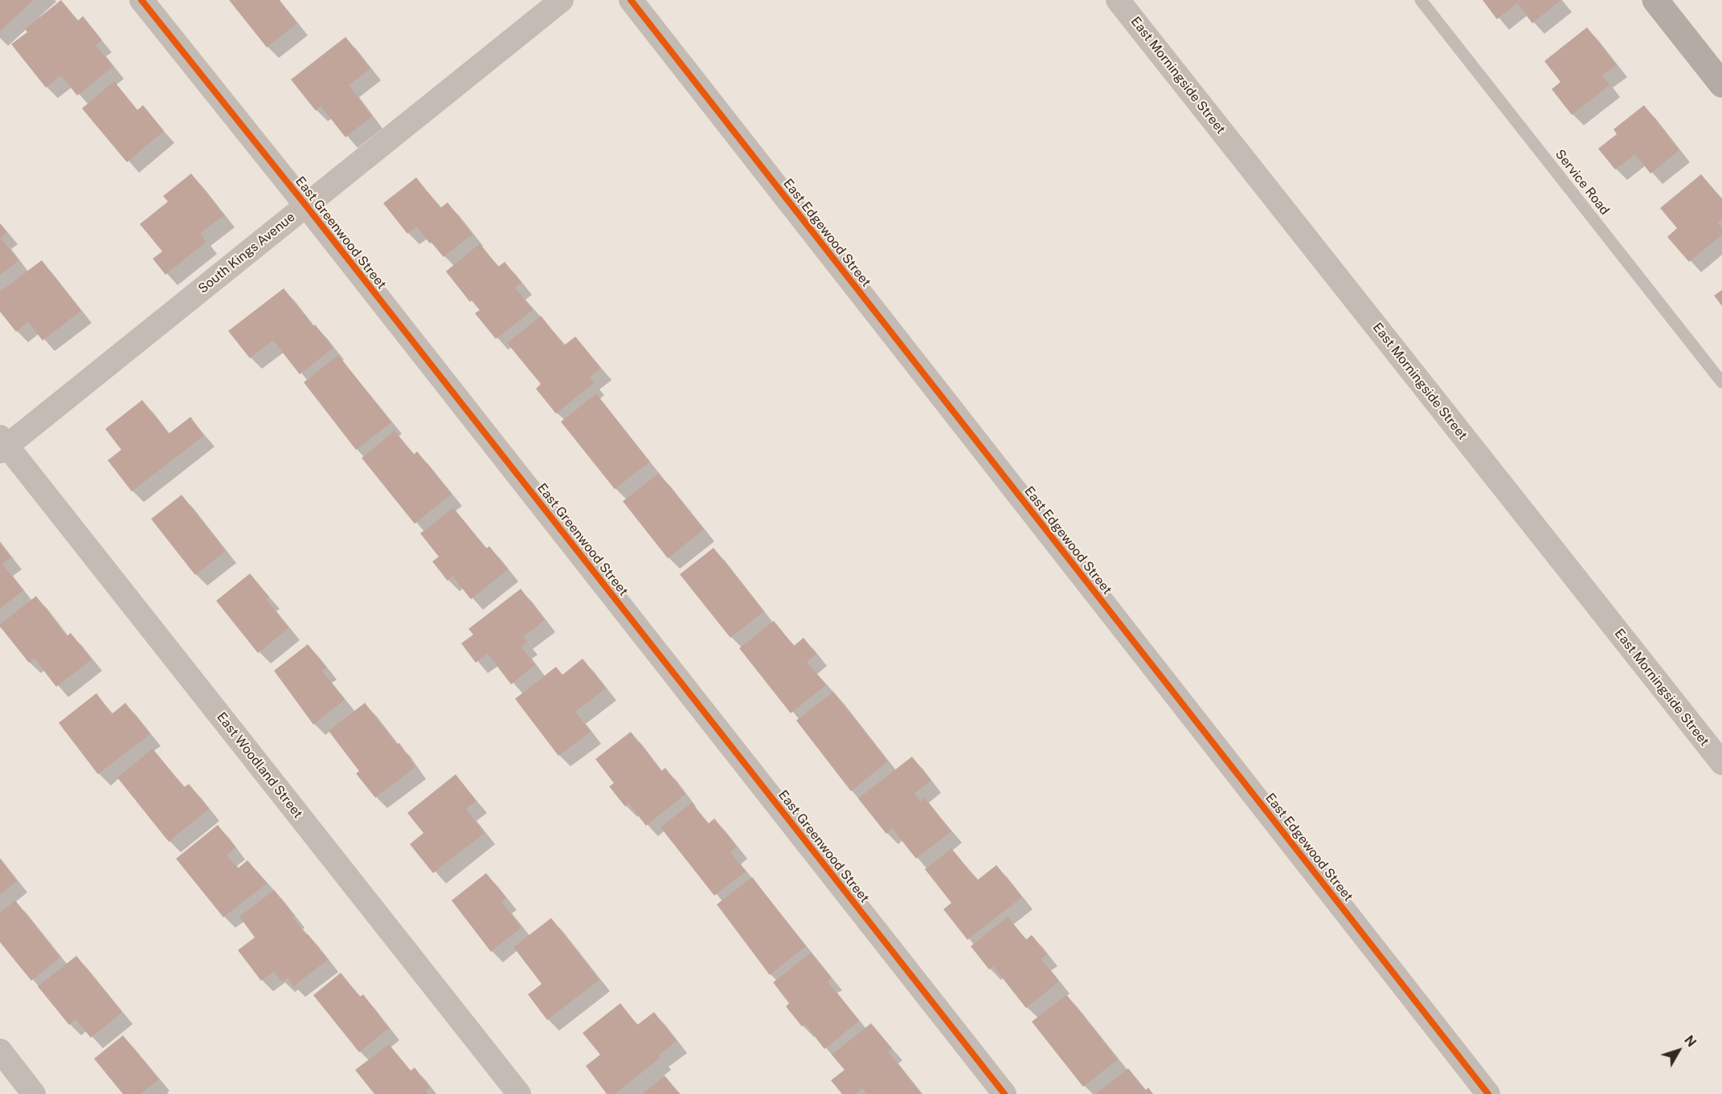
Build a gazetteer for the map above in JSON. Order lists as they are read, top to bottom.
{
  "streets": {
    "street": [
      "East Morningside Street",
      "East Greenwood Street",
      "East Edgewood Street",
      "South Kings Avenue",
      "East Woodland Street"
    ],
    "lane": ["Service Road"]
  },
  "crossings": [
    ["East Greenwood Street", "South Kings Avenue"],
    ["South Kings Avenue", "East Woodland Street"]
  ],
  "north": "top right"
}
